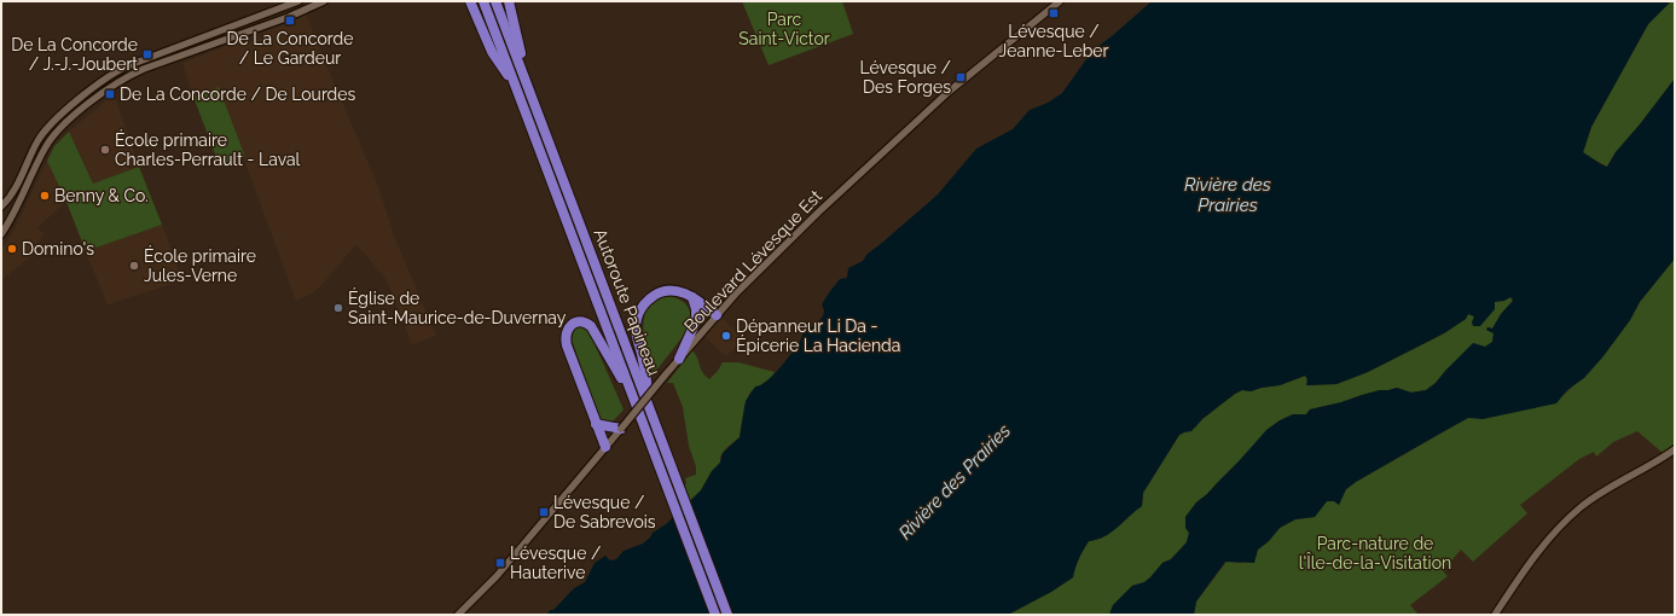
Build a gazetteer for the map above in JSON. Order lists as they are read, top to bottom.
{
  "streets": {
    "highway": ["Autoroute Papineau"],
    "street": ["Boulevard Lévesque Est"]
  },
  "water": ["Rivière des Prairies"],
  "parks": ["Parc Saint-Victor", "Parc-nature de l'Île-de-la-Visitation"],
  "places": {
    "transit": [
      "Lévesque / Jeanne-Leber",
      "De La Concorde / Le Gardeur",
      "De La Concorde / J.-J.-Joubert",
      "Lévesque / Des Forges",
      "De La Concorde / De Lourdes",
      "Lévesque / De Sabrevois",
      "Lévesque / Hauterive"
    ],
    "other": [
      "École primaire Charles-Perrault - Laval",
      "Benny & Co.",
      "Domino's",
      "École primaire Jules-Verne",
      "Église de Saint-Maurice-de-Duvernay",
      "Dépanneur Li Da - Épicerie La Hacienda"
    ]
  }
}
